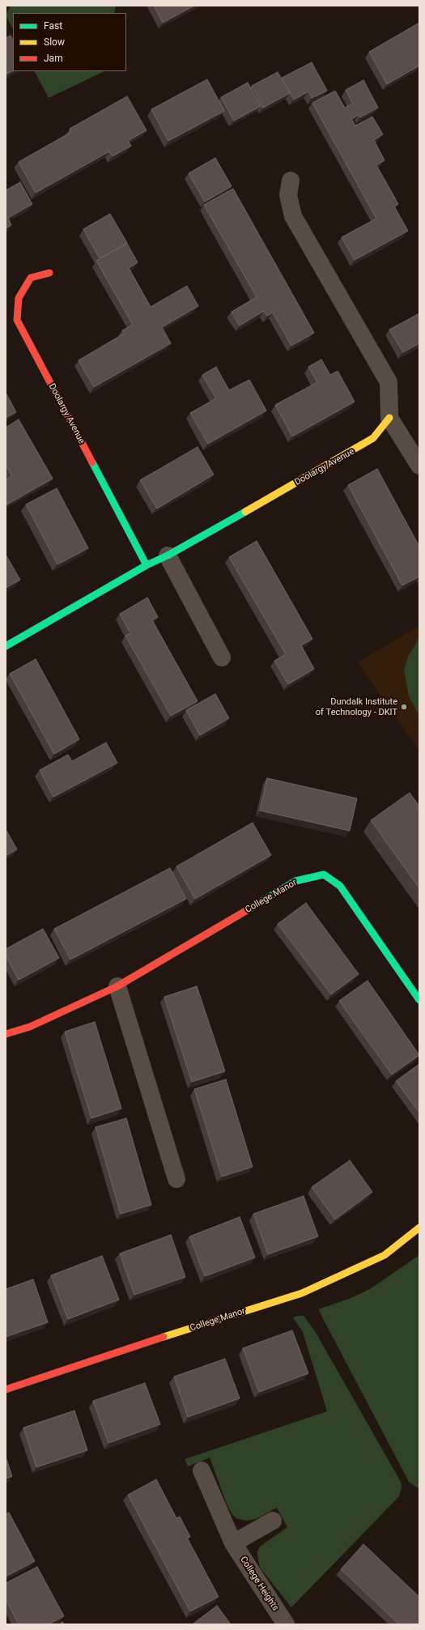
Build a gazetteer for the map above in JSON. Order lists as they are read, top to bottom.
{
  "streets": {
    "street": ["Doolargy Avenue", "College Manor", "College Heights"]
  },
  "places": ["Dundalk Institute of Technology - DKIT"],
  "legend": ["Fast", "Slow", "Jam"]
}
